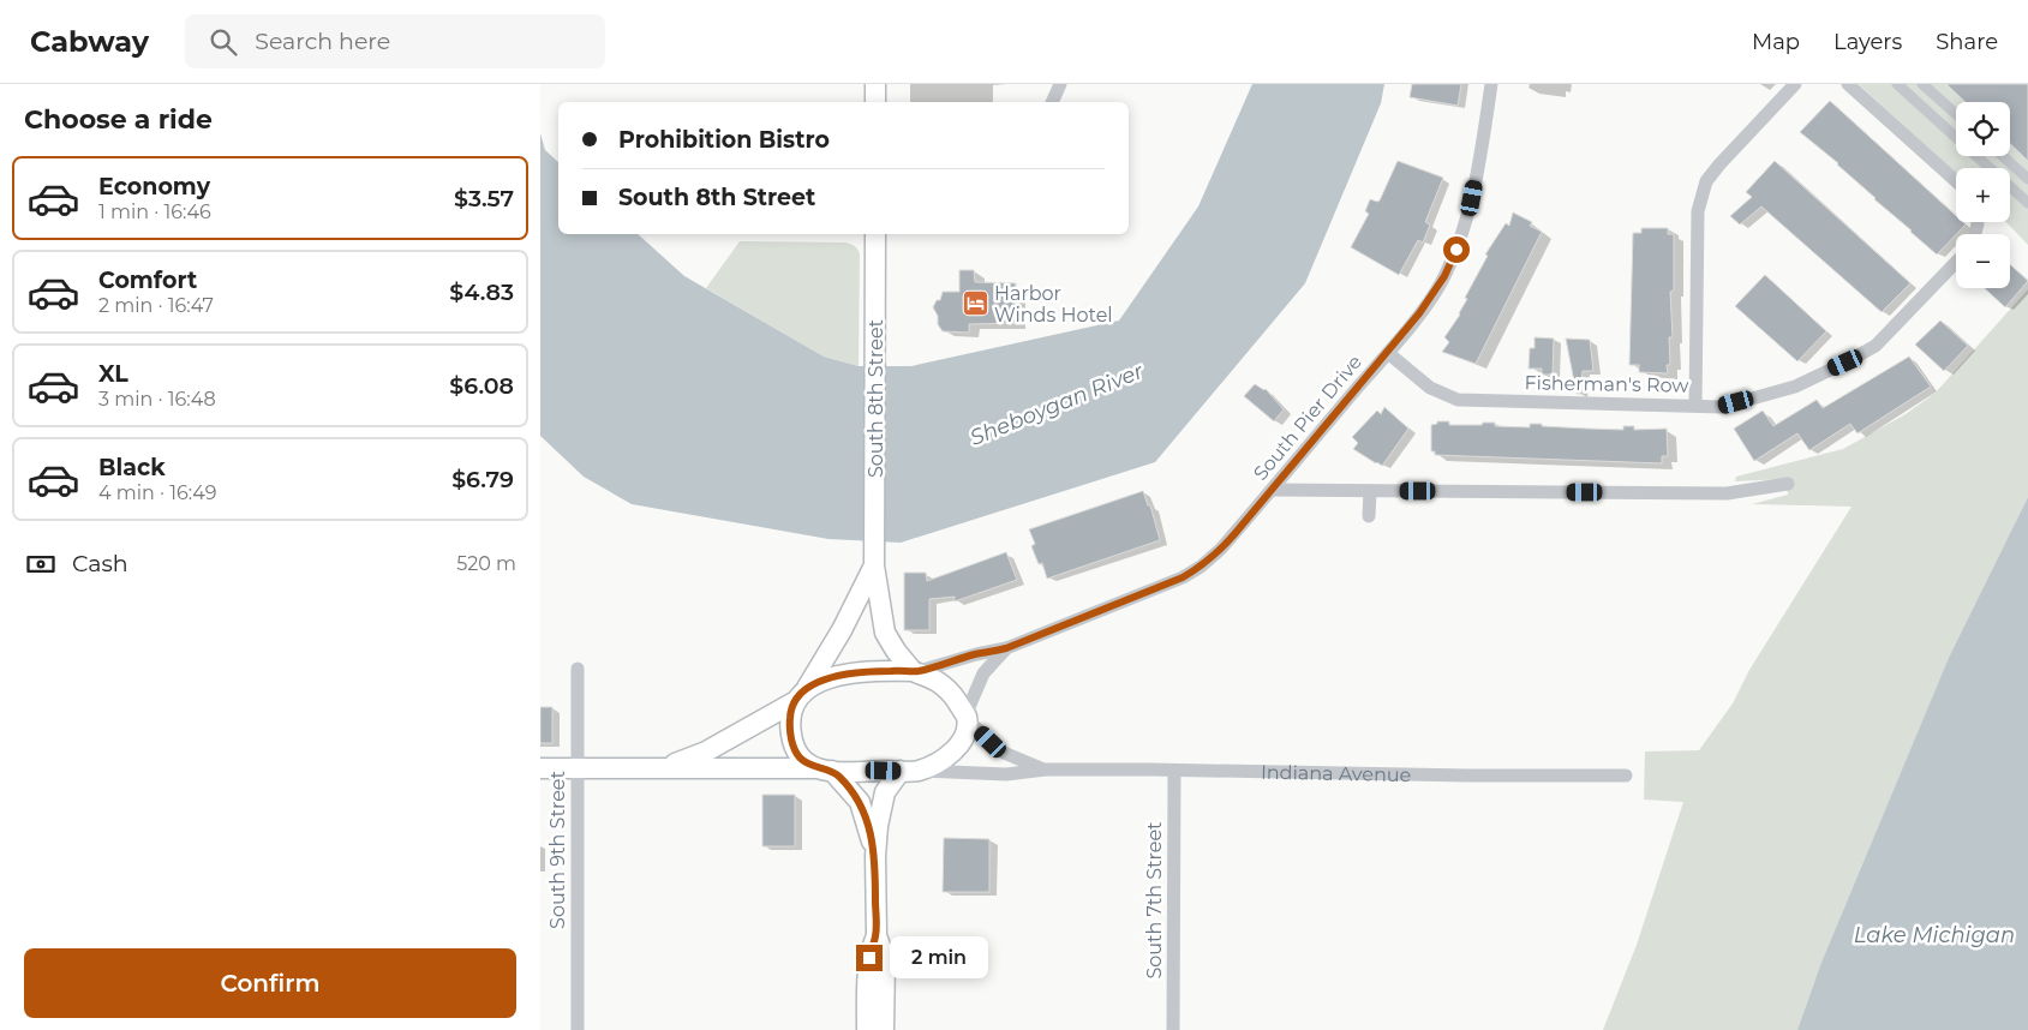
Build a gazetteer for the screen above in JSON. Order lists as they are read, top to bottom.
{
  "streets": {
    "main road": ["South 8th Street"],
    "street": [
      "Fisherman's Row",
      "South Pier Drive",
      "Indiana Avenue",
      "South 9th Street",
      "South 7th Street"
    ]
  },
  "crossings": [
    ["Fisherman's Row", "South Pier Drive"],
    ["South 8th Street", "South Pier Drive"],
    ["South 8th Street", "Indiana Avenue"],
    ["South Pier Drive", "Indiana Avenue"],
    ["Indiana Avenue", "South 7th Street"]
  ],
  "water": ["Sheboygan River", "Lake Michigan"],
  "places": {
    "hotel": ["Harbor Winds Hotel"]
  },
  "page": {
    "header": "Cabway",
    "search": "Search here",
    "nav": ["Map", "Layers", "Share"],
    "heading": "Choose a ride",
    "map_buttons": ["+", "−"],
    "banner": ["Prohibition Bistro", "South 8th Street"],
    "list": [
      {
        "name": "Economy",
        "note": "1 min · 16:46",
        "value": "$3.57"
      },
      {
        "name": "Comfort",
        "note": "2 min · 16:47",
        "value": "$4.83"
      },
      {
        "name": "XL",
        "note": "3 min · 16:48",
        "value": "$6.08"
      },
      {
        "name": "Black",
        "note": "4 min · 16:49",
        "value": "$6.79"
      }
    ],
    "pay": ["Cash", "520 m"],
    "buttons": "Confirm",
    "bubble": "2 min"
  }
}
